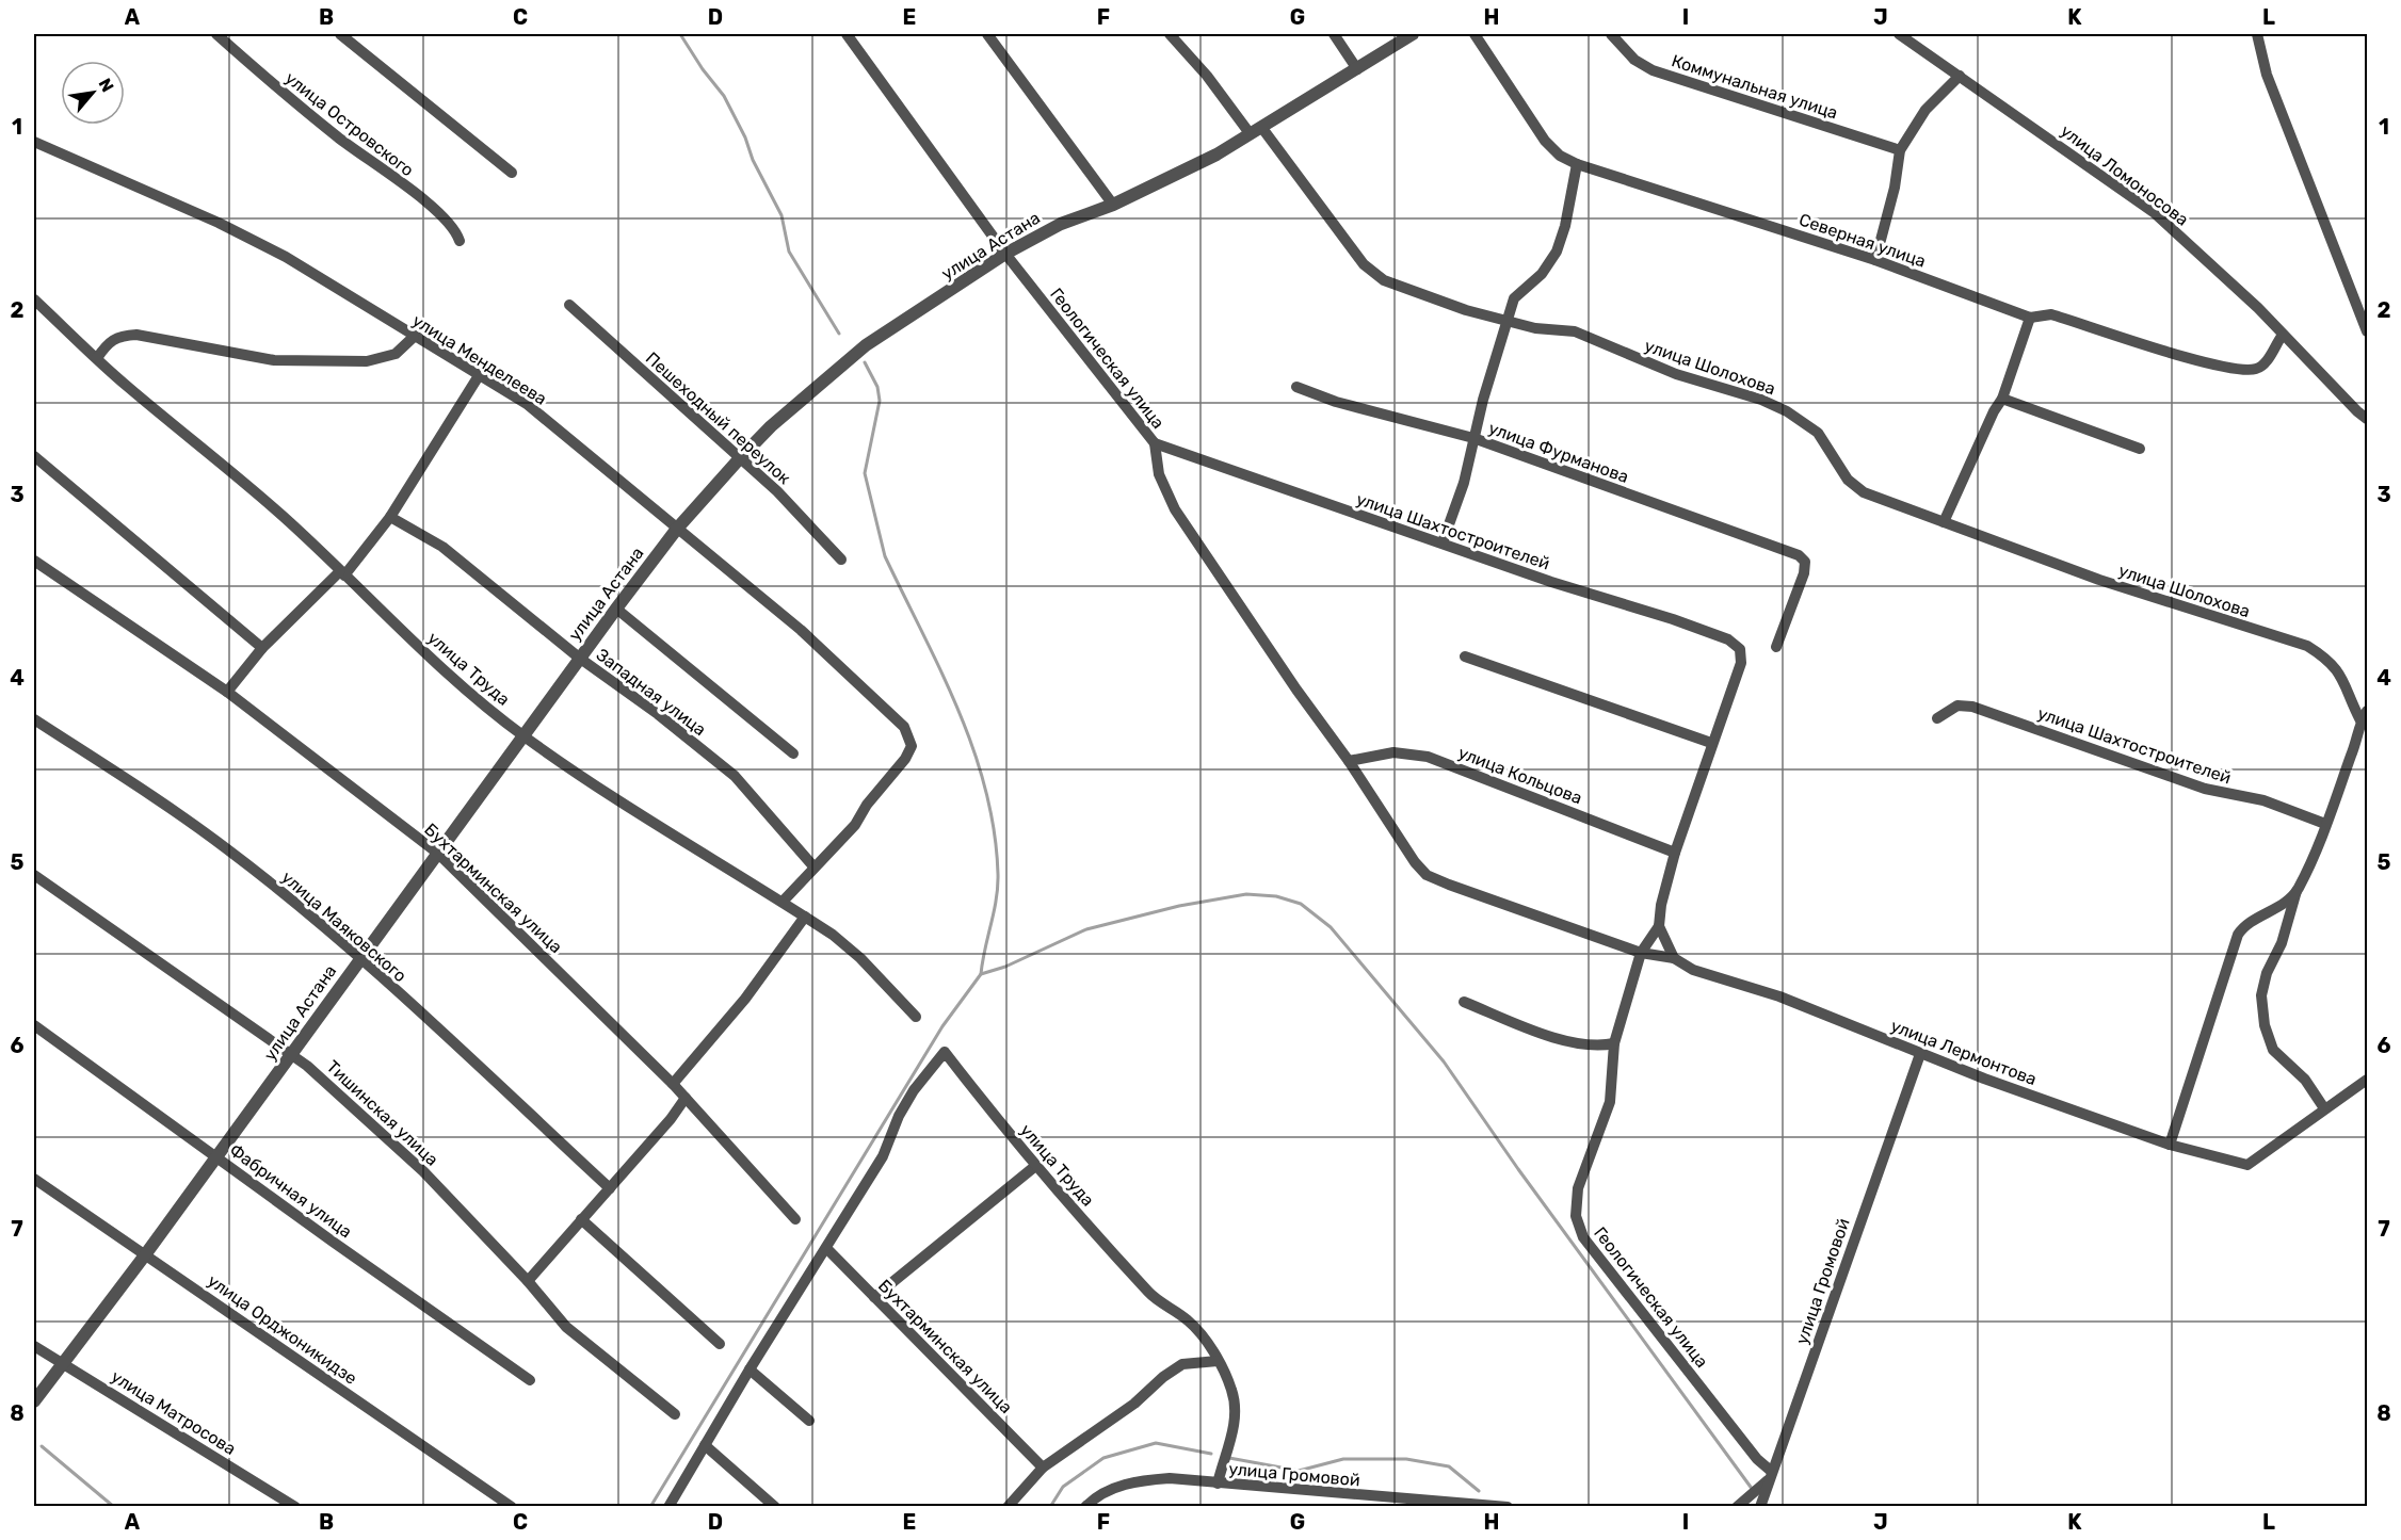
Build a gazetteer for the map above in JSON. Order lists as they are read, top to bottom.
{
  "streets": {
    "street": [
      "Коммунальная улица",
      "улица Островского",
      "улица Ломоносова",
      "Северная улица",
      "улица Астана",
      "Геологическая улица",
      "улица Менделеева",
      "улица Шолохова",
      "Пешеходный переулок",
      "улица Фурманова",
      "улица Шахтостроителей",
      "улица Труда",
      "Западная улица",
      "улица Кольцова",
      "Бухтарминская улица",
      "улица Маяковского",
      "улица Лермонтова",
      "Тишинская улица",
      "Фабричная улица",
      "улица Громовой",
      "улица Орджоникидзе",
      "улица Матросова"
    ]
  },
  "crossings": [
    ["улица Ломоносова", "Северная улица"],
    ["улица Астана", "Геологическая улица"],
    ["улица Астана", "улица Менделеева"],
    ["улица Астана", "улица Шолохова"],
    ["улица Астана", "Пешеходный переулок"],
    ["улица Астана", "улица Труда"],
    ["улица Астана", "Западная улица"],
    ["улица Астана", "Бухтарминская улица"],
    ["улица Астана", "улица Маяковского"],
    ["улица Астана", "Тишинская улица"],
    ["улица Астана", "Фабричная улица"],
    ["улица Астана", "улица Орджоникидзе"],
    ["улица Астана", "улица Матросова"],
    ["Геологическая улица", "улица Шахтостроителей"],
    ["Геологическая улица", "улица Кольцова"],
    ["Геологическая улица", "улица Лермонтова"],
    ["Геологическая улица", "улица Громовой"],
    ["улица Менделеева", "Западная улица"],
    ["улица Труда", "Бухтарминская улица"],
    ["улица Труда", "улица Громовой"],
    ["улица Лермонтова", "улица Громовой"]
  ],
  "north": "top right",
  "grid": {
    "columns": [
      "A",
      "B",
      "C",
      "D",
      "E",
      "F",
      "G",
      "H",
      "I",
      "J",
      "K",
      "L"
    ],
    "rows": [
      "1",
      "2",
      "3",
      "4",
      "5",
      "6",
      "7",
      "8"
    ]
  }
}
